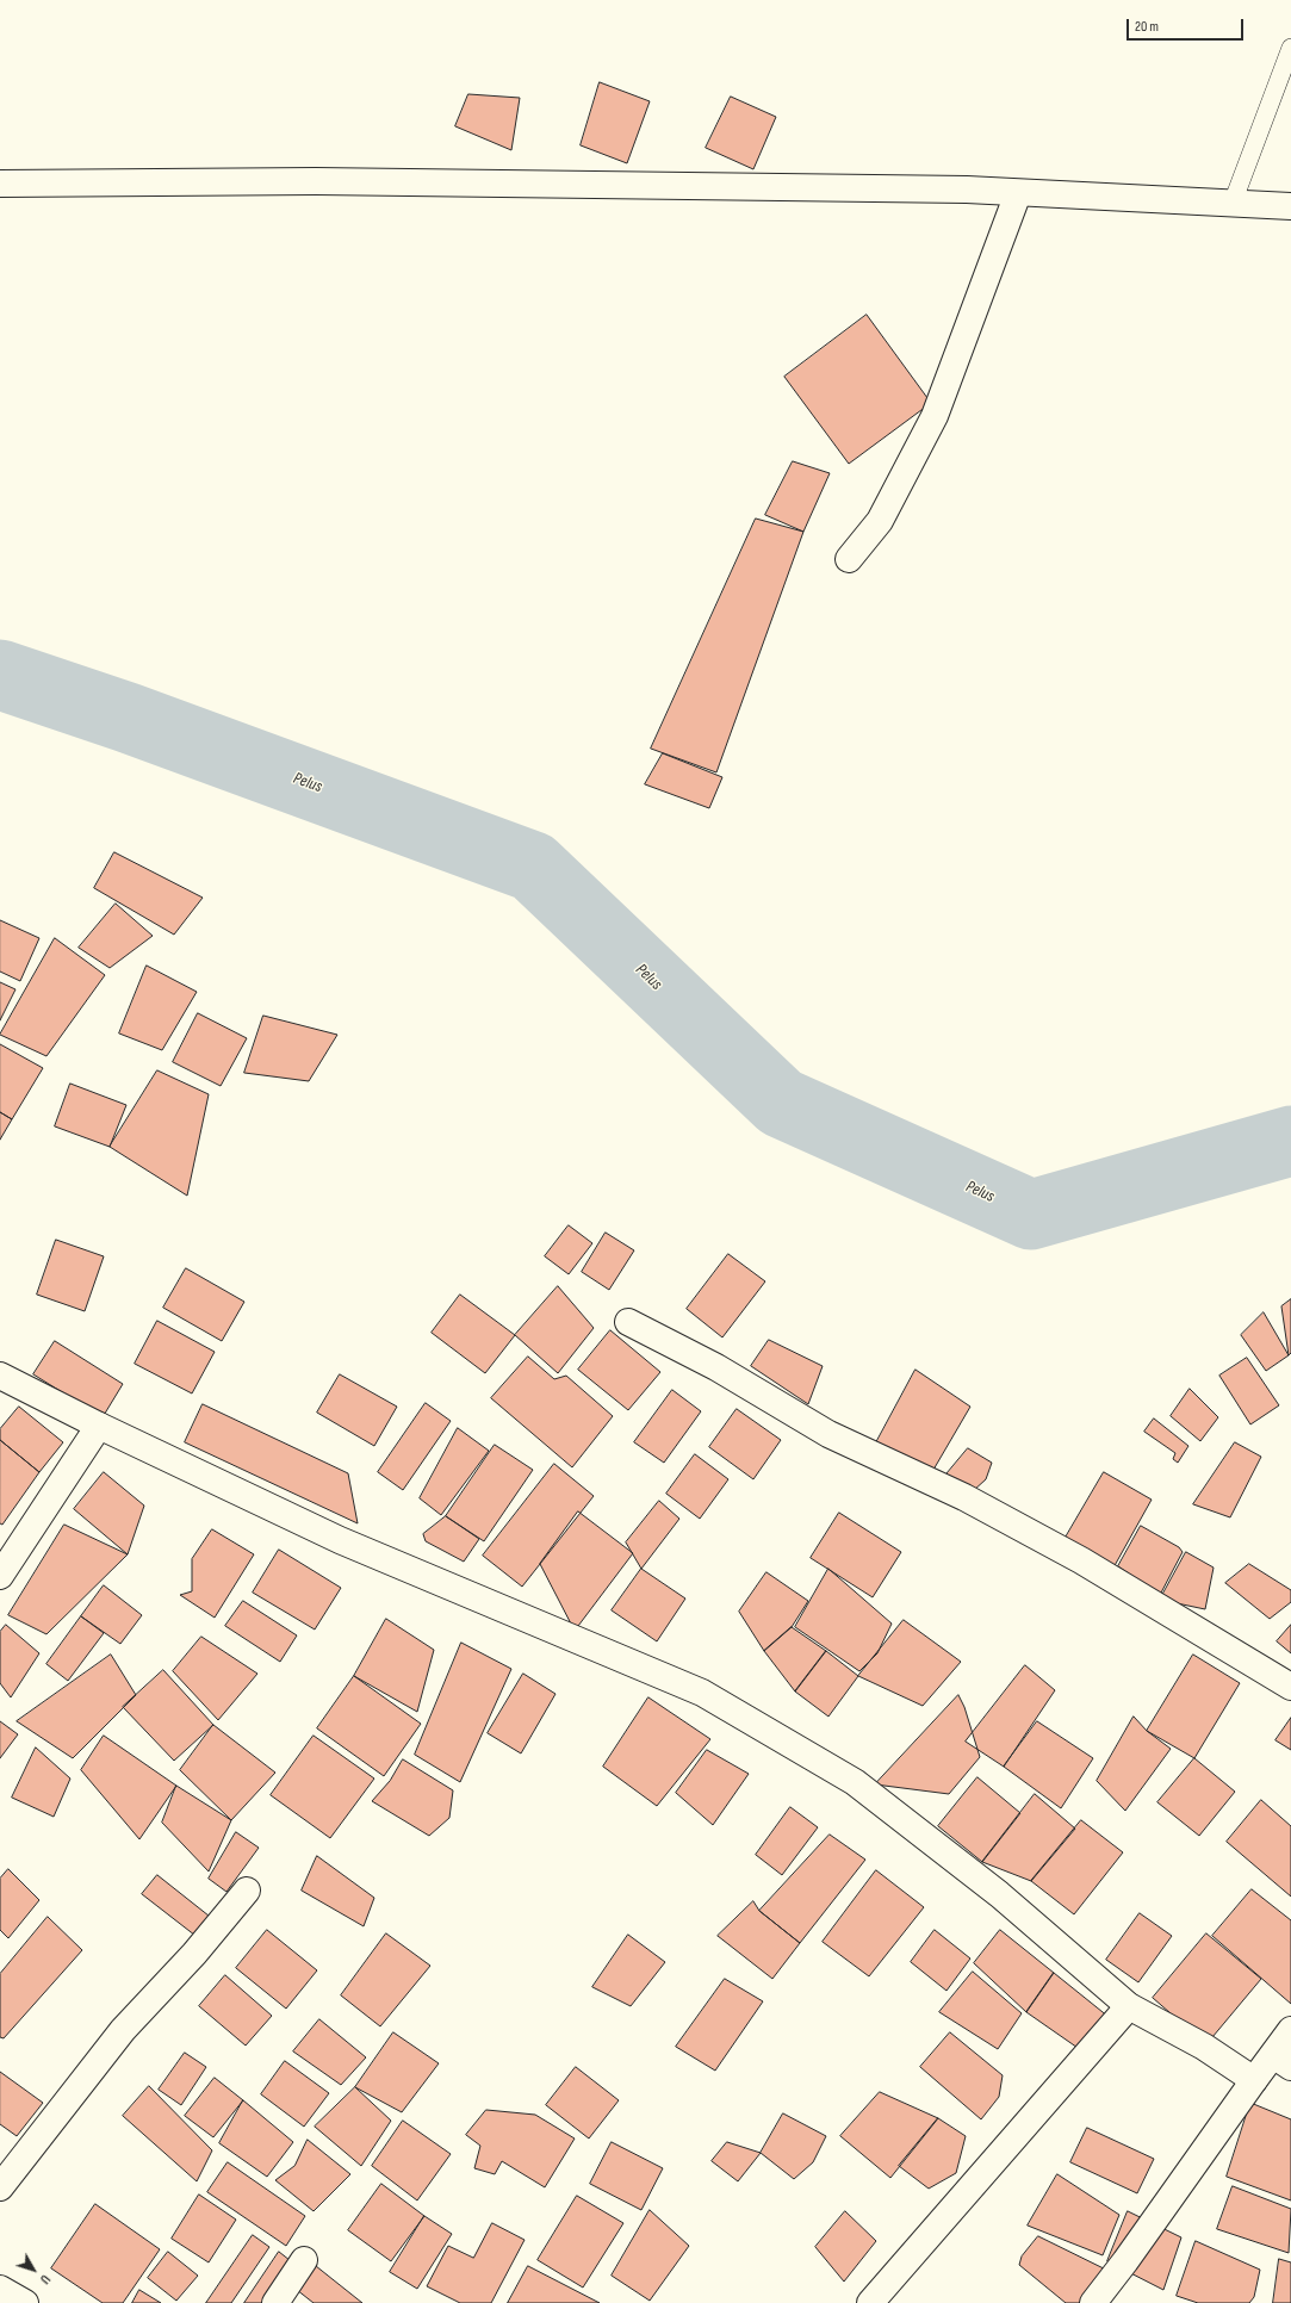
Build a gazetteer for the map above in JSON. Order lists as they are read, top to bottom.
{
  "water": ["Pelus"],
  "scale_bar": "20 m",
  "north": "bottom right"
}
